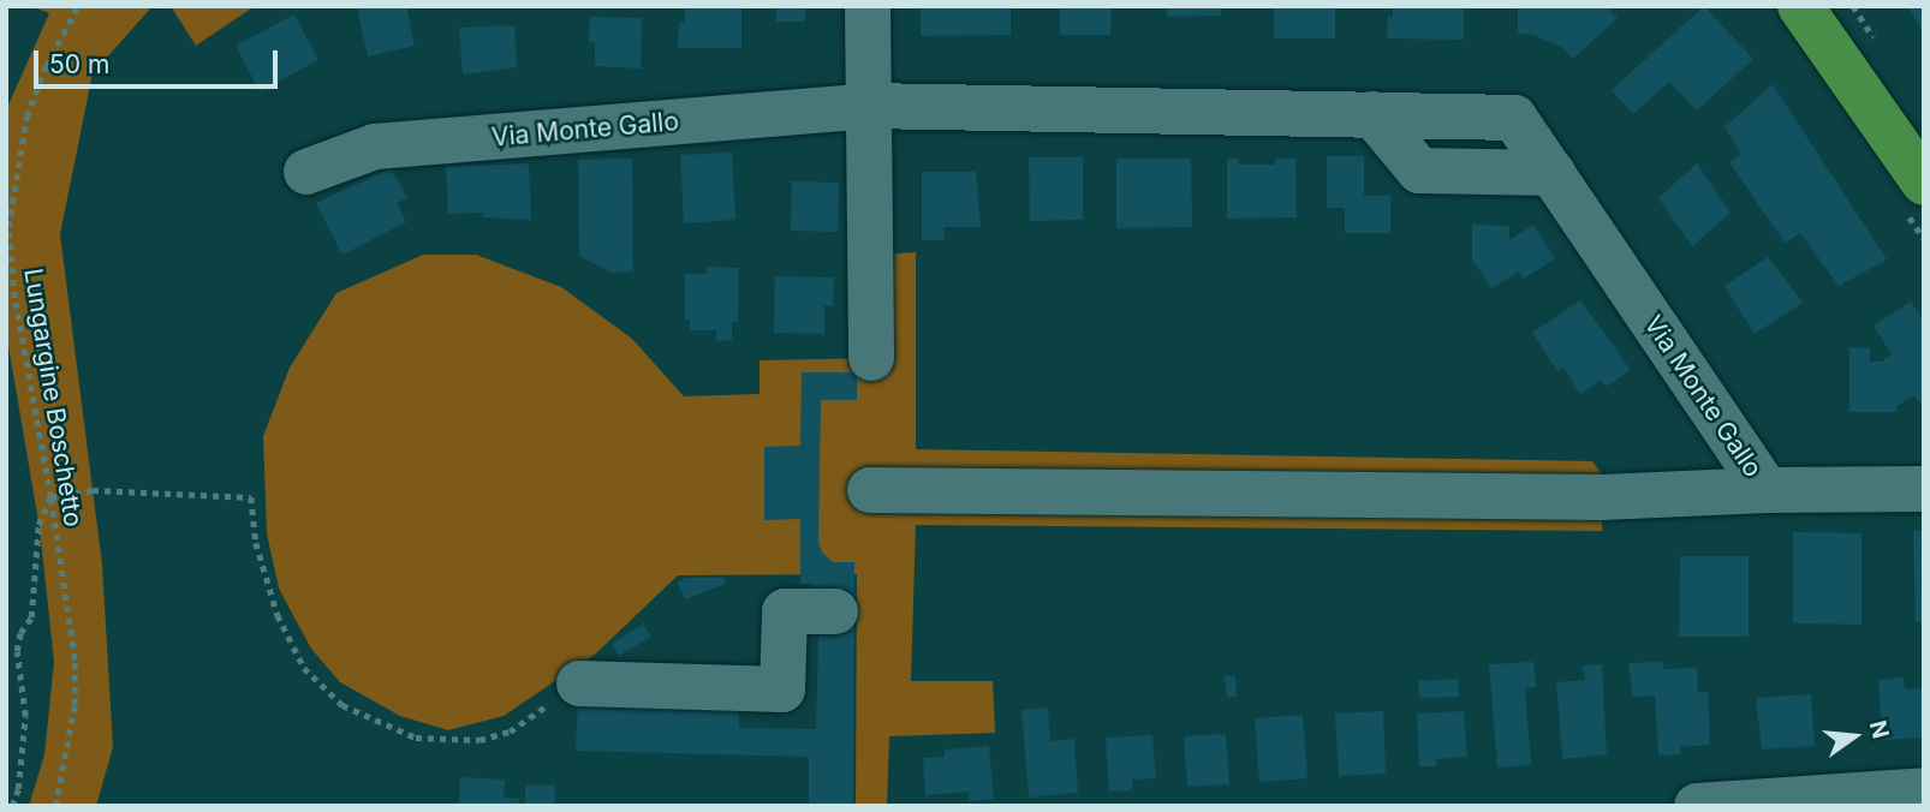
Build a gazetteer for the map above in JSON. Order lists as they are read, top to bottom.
{
  "streets": {
    "street": ["Via Monte Gallo"],
    "path": ["Lungargine Boschetto"]
  },
  "scale_bar": "50 m",
  "north": "right"
}
